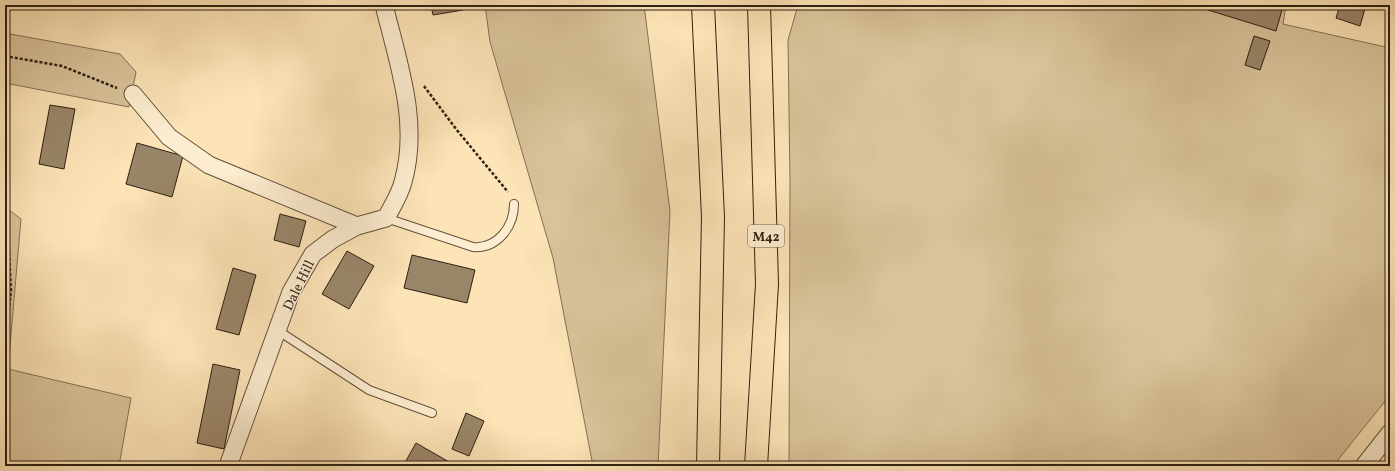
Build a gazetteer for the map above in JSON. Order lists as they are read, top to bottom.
{
  "streets": {
    "highway": ["M42"],
    "street": ["Dale Hill"]
  }
}
